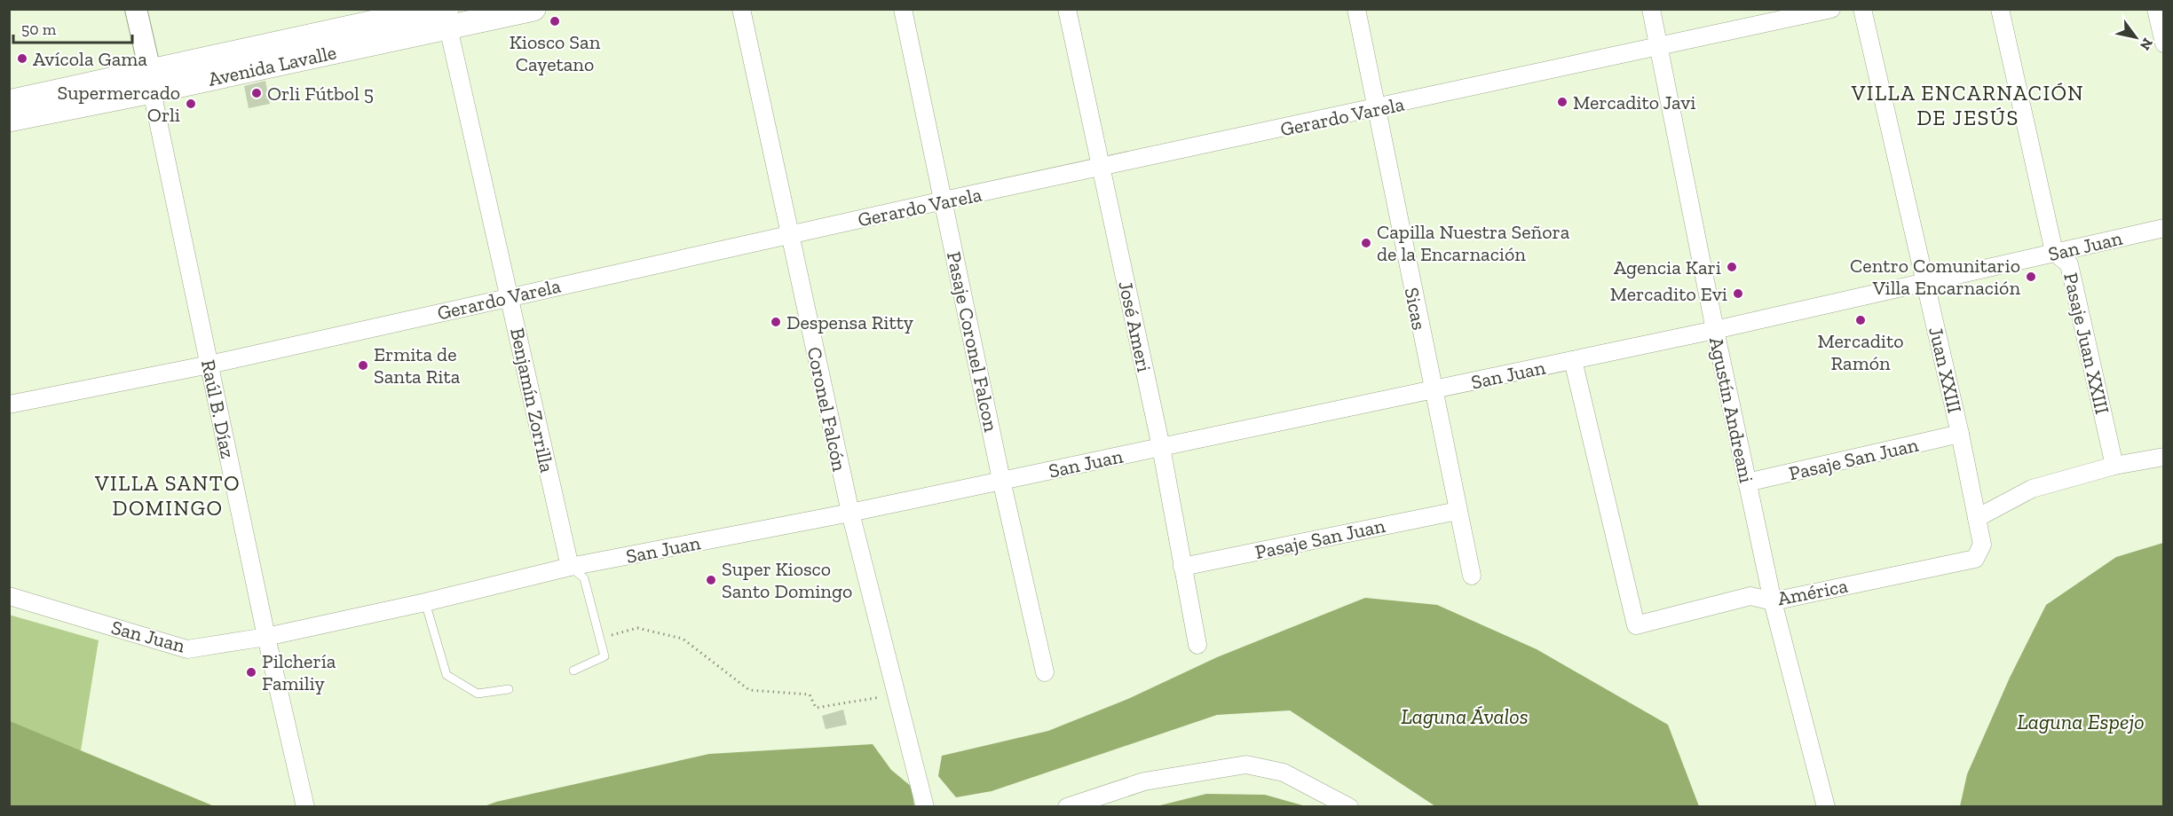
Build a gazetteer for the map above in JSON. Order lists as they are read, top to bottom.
{
  "streets": {
    "main road": ["Avenida Lavalle"],
    "street": [
      "Gerardo Varela",
      "San Juan",
      "Sicas",
      "José Ameri",
      "Pasaje Coronel Falcon",
      "Pasaje Juan XXIII",
      "Juan XXIII",
      "Benjamín Zorrilla",
      "Raúl B. Díaz",
      "Coronel Falcón",
      "Agustín Andreani",
      "Pasaje San Juan",
      "América"
    ]
  },
  "crossings": [
    ["Avenida Lavalle", "Benjamín Zorrilla"],
    ["Avenida Lavalle", "Raúl B. Díaz"],
    ["Gerardo Varela", "Sicas"],
    ["Gerardo Varela", "José Ameri"],
    ["Gerardo Varela", "Pasaje Coronel Falcon"],
    ["Gerardo Varela", "Benjamín Zorrilla"],
    ["Gerardo Varela", "Raúl B. Díaz"],
    ["Gerardo Varela", "Coronel Falcón"],
    ["Gerardo Varela", "Agustín Andreani"],
    ["San Juan", "Sicas"],
    ["San Juan", "José Ameri"],
    ["San Juan", "Pasaje Coronel Falcon"],
    ["San Juan", "Pasaje Juan XXIII"],
    ["San Juan", "Juan XXIII"],
    ["San Juan", "Benjamín Zorrilla"],
    ["San Juan", "Raúl B. Díaz"],
    ["San Juan", "Coronel Falcón"],
    ["San Juan", "Agustín Andreani"],
    ["San Juan", "América"],
    ["Sicas", "Pasaje San Juan"],
    ["José Ameri", "Pasaje San Juan"],
    ["Juan XXIII", "Pasaje San Juan"],
    ["Juan XXIII", "América"],
    ["Agustín Andreani", "Pasaje San Juan"],
    ["Agustín Andreani", "América"]
  ],
  "districts": ["VILLA ENCARNACIÓN DE JESÚS", "VILLA SANTO DOMINGO"],
  "water": ["Laguna Ávalos", "Laguna Espejo"],
  "places": [
    "Kiosco San Cayetano",
    "Avícola Gama",
    "Orli Fútbol 5",
    "Mercadito Javi",
    "Supermercado Orli",
    "Capilla Nuestra Señora de la Encarnación",
    "Agencia Kari",
    "Centro Comunitario Villa Encarnación",
    "Mercadito Evi",
    "Mercadito Ramón",
    "Despensa Ritty",
    "Ermita de Santa Rita",
    "Super Kiosco Santo Domingo",
    "Pilchería Familiy"
  ],
  "scale_bar": "50 m",
  "north": "bottom right"
}
